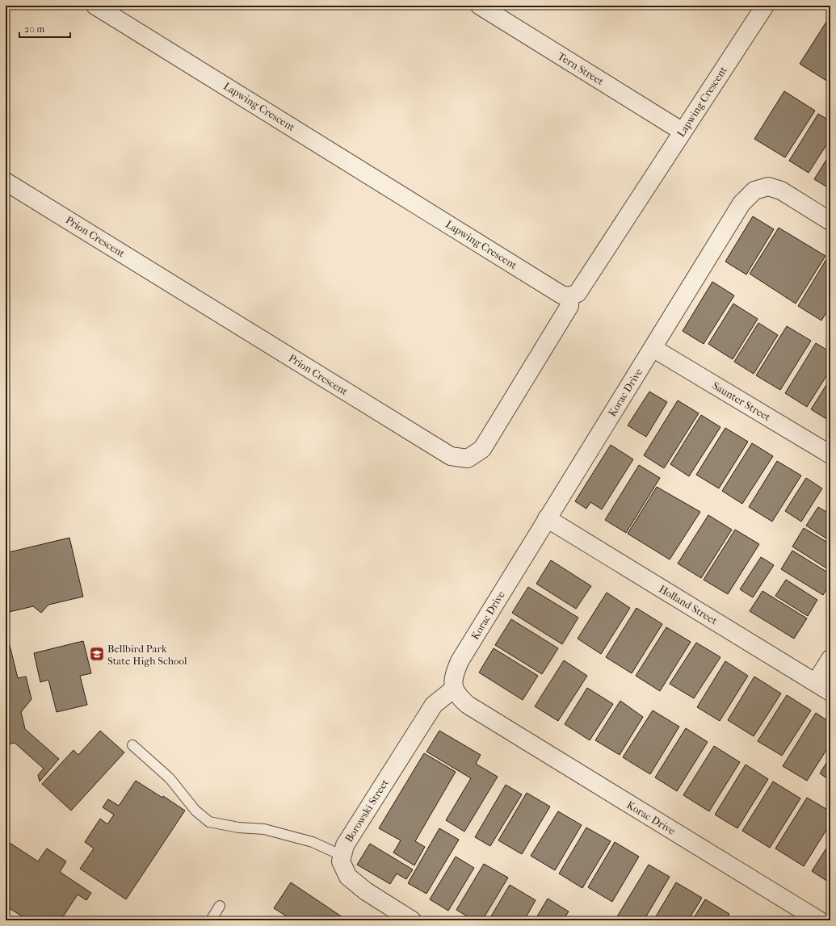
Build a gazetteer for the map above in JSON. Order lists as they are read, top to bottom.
{
  "streets": {
    "street": [
      "Tern Street",
      "Lapwing Crescent",
      "Prion Crescent",
      "Korac Drive",
      "Saunter Street",
      "Holland Street",
      "Borowski Street"
    ]
  },
  "crossings": [
    ["Tern Street", "Lapwing Crescent"],
    ["Lapwing Crescent", "Prion Crescent"],
    ["Korac Drive", "Saunter Street"],
    ["Korac Drive", "Holland Street"],
    ["Korac Drive", "Borowski Street"]
  ],
  "places": {
    "school or university": ["Bellbird Park State High School"]
  },
  "scale_bar": "20 m"
}
